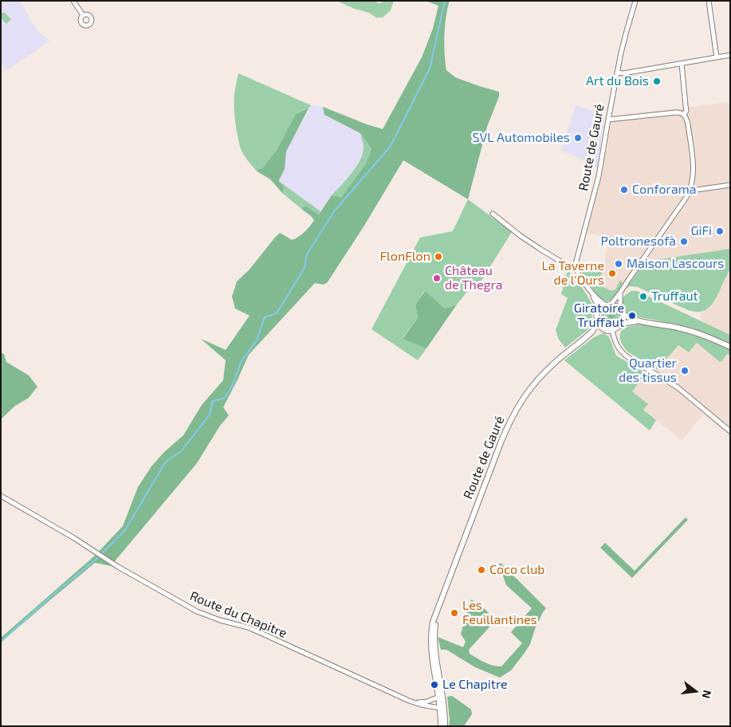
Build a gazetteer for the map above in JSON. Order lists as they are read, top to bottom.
{
  "streets": {
    "street": ["Route de Gauré", "Route du Chapitre"]
  },
  "crossings": [
    ["Route de Gauré", "Route du Chapitre"]
  ],
  "places": [
    "Art du Bois",
    "SVL Automobiles",
    "Conforama",
    "GiFi",
    "Poltronesofà",
    "FlonFlon",
    "Maison Lascours",
    "La Taverne de l'Ours",
    "Château de Thegra",
    "Truffaut",
    "Giratoire Truffaut",
    "Quartier des tissus",
    "Coco club",
    "Les Feuillantines",
    "Le Chapitre"
  ],
  "north": "right"
}
